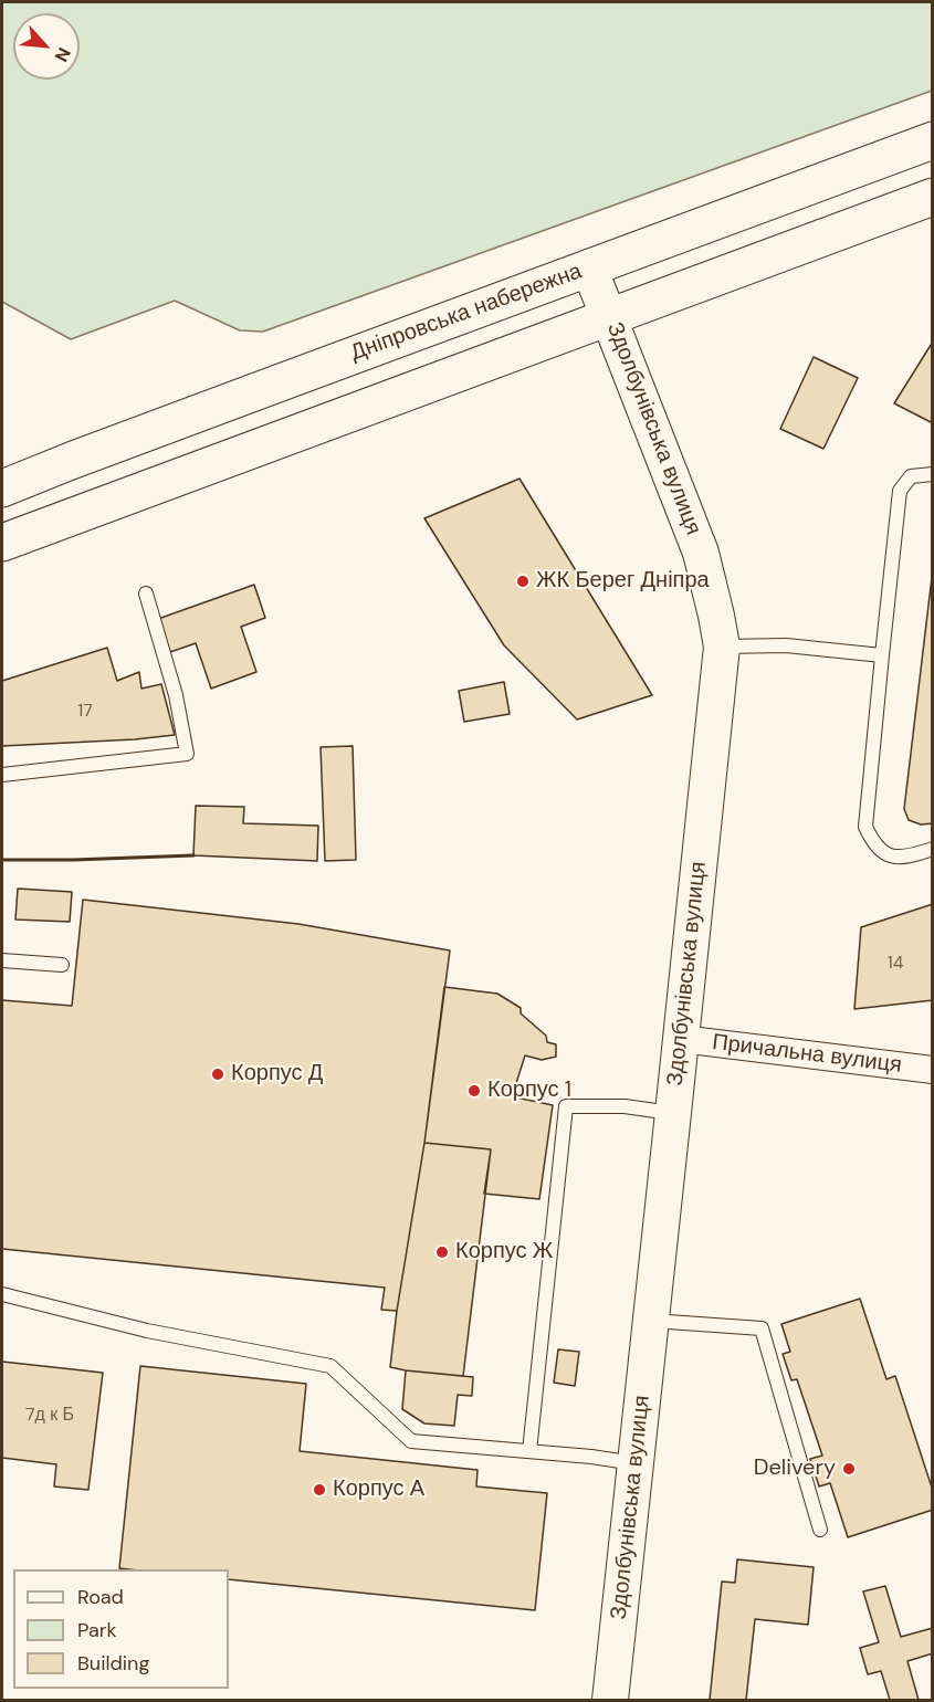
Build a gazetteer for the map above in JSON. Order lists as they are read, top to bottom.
{
  "streets": {
    "main road": ["Дніпровська набережна"],
    "street": ["Здолбунівська вулиця", "Причальна вулиця"]
  },
  "crossings": [
    ["Дніпровська набережна", "Здолбунівська вулиця"],
    ["Здолбунівська вулиця", "Причальна вулиця"]
  ],
  "places": [
    "ЖК Берег Дніпра",
    "Корпус Д",
    "Корпус 1",
    "Корпус Ж",
    "Delivery",
    "Корпус А"
  ],
  "house_numbers": ["17", "14", "7д к Б"],
  "legend": ["Road", "Park", "Building"],
  "north": "bottom right"
}
